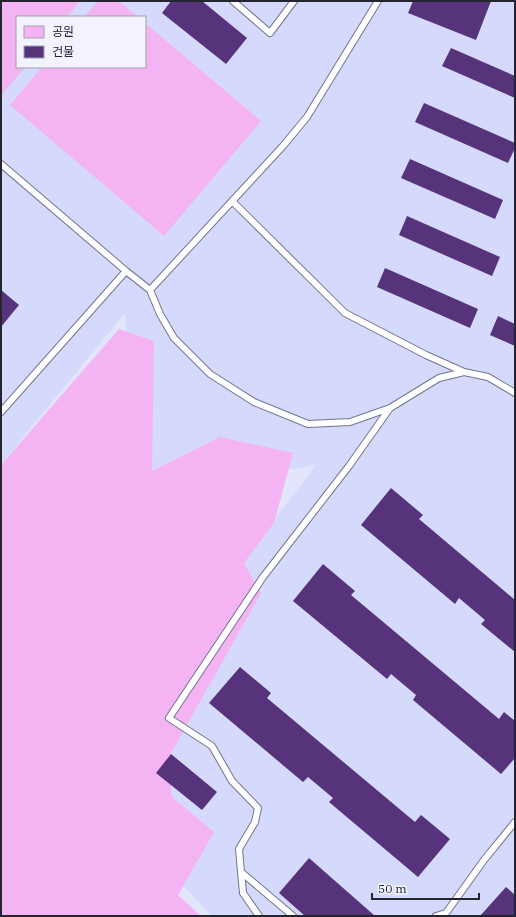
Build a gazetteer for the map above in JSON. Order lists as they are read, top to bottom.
{
  "legend": ["공원", "건물"],
  "scale_bar": "50 m"
}
